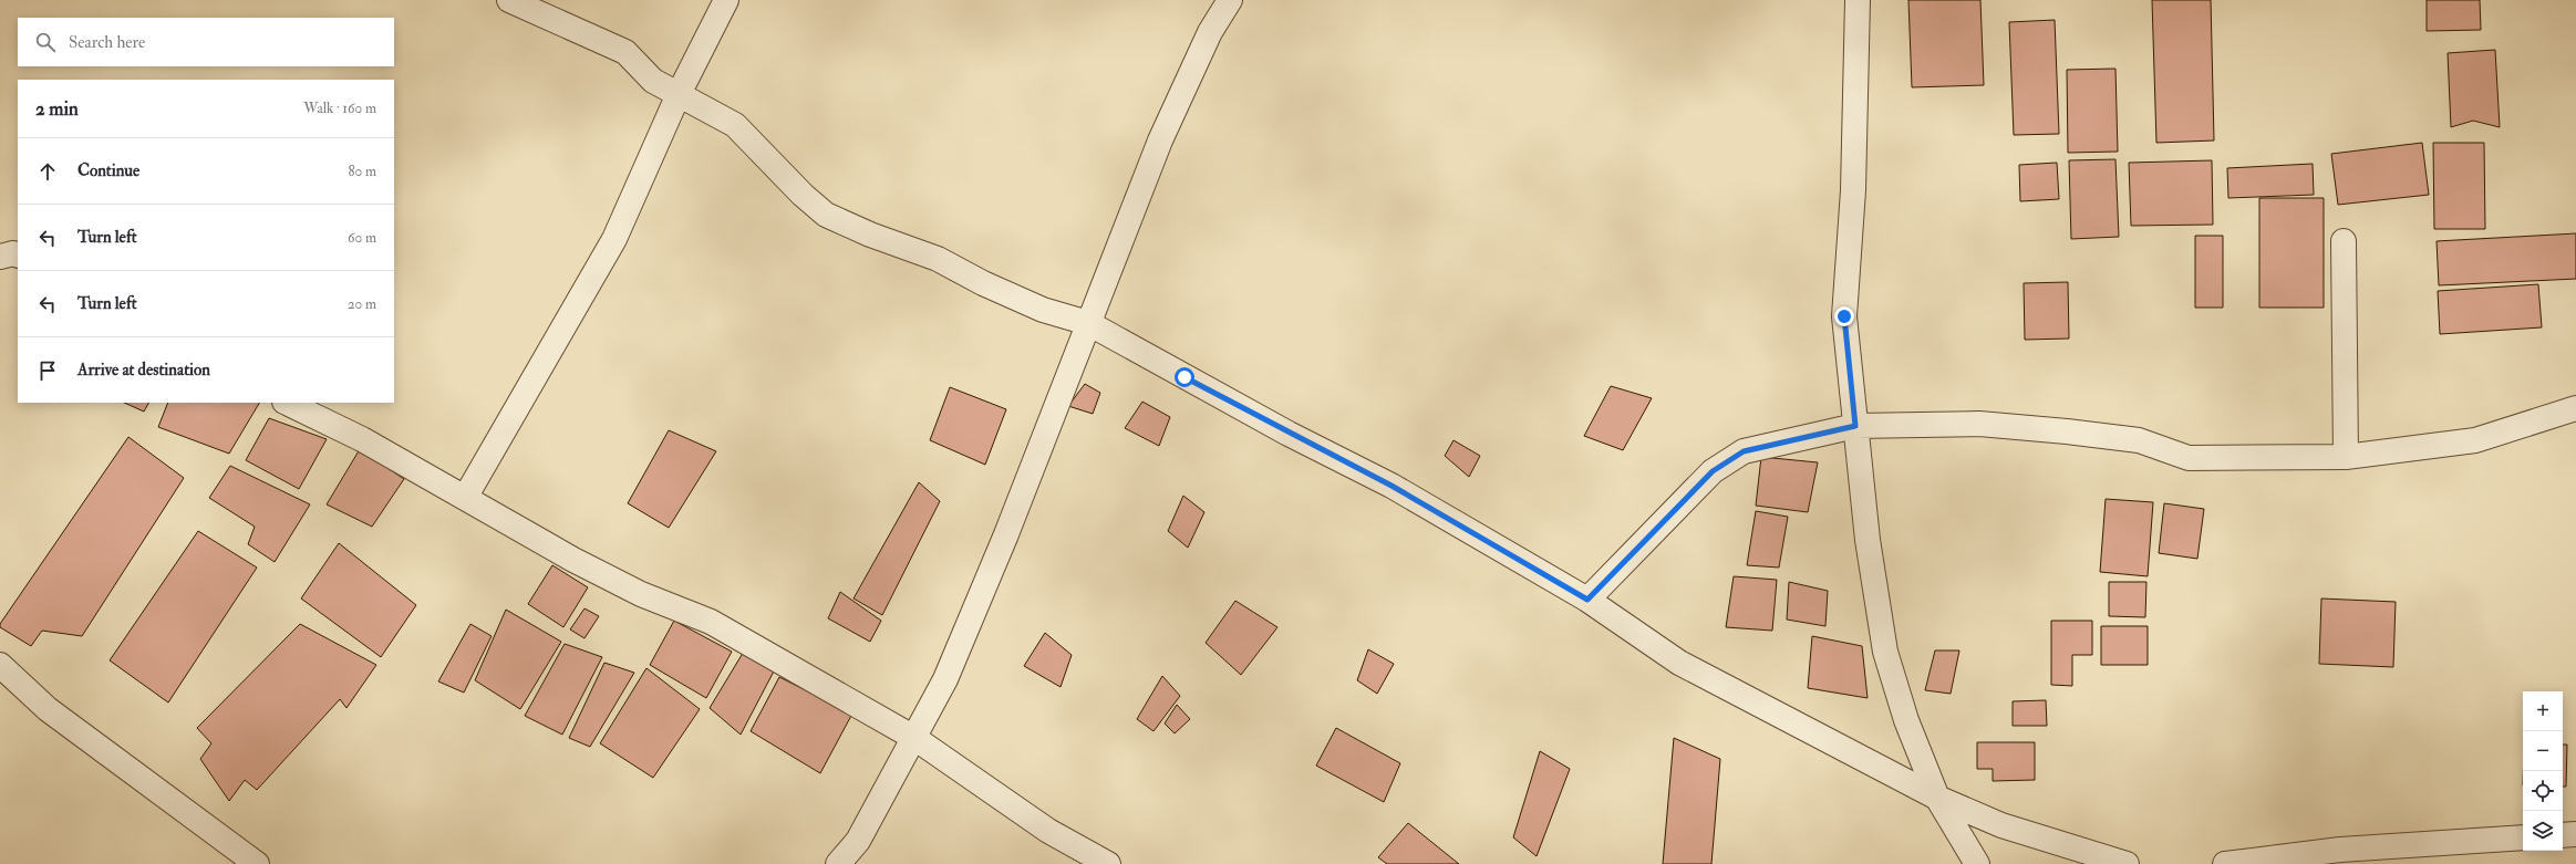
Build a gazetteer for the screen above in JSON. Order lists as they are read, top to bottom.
{
  "page": {
    "search": "Search here",
    "heading": ["2 min", "Walk · 160 m"],
    "list": [
      ["Continue", "80 m"],
      ["Turn left", "60 m"],
      ["Turn left", "20 m"],
      "Arrive at destination"
    ],
    "map_buttons": ["+", "−"]
  }
}
